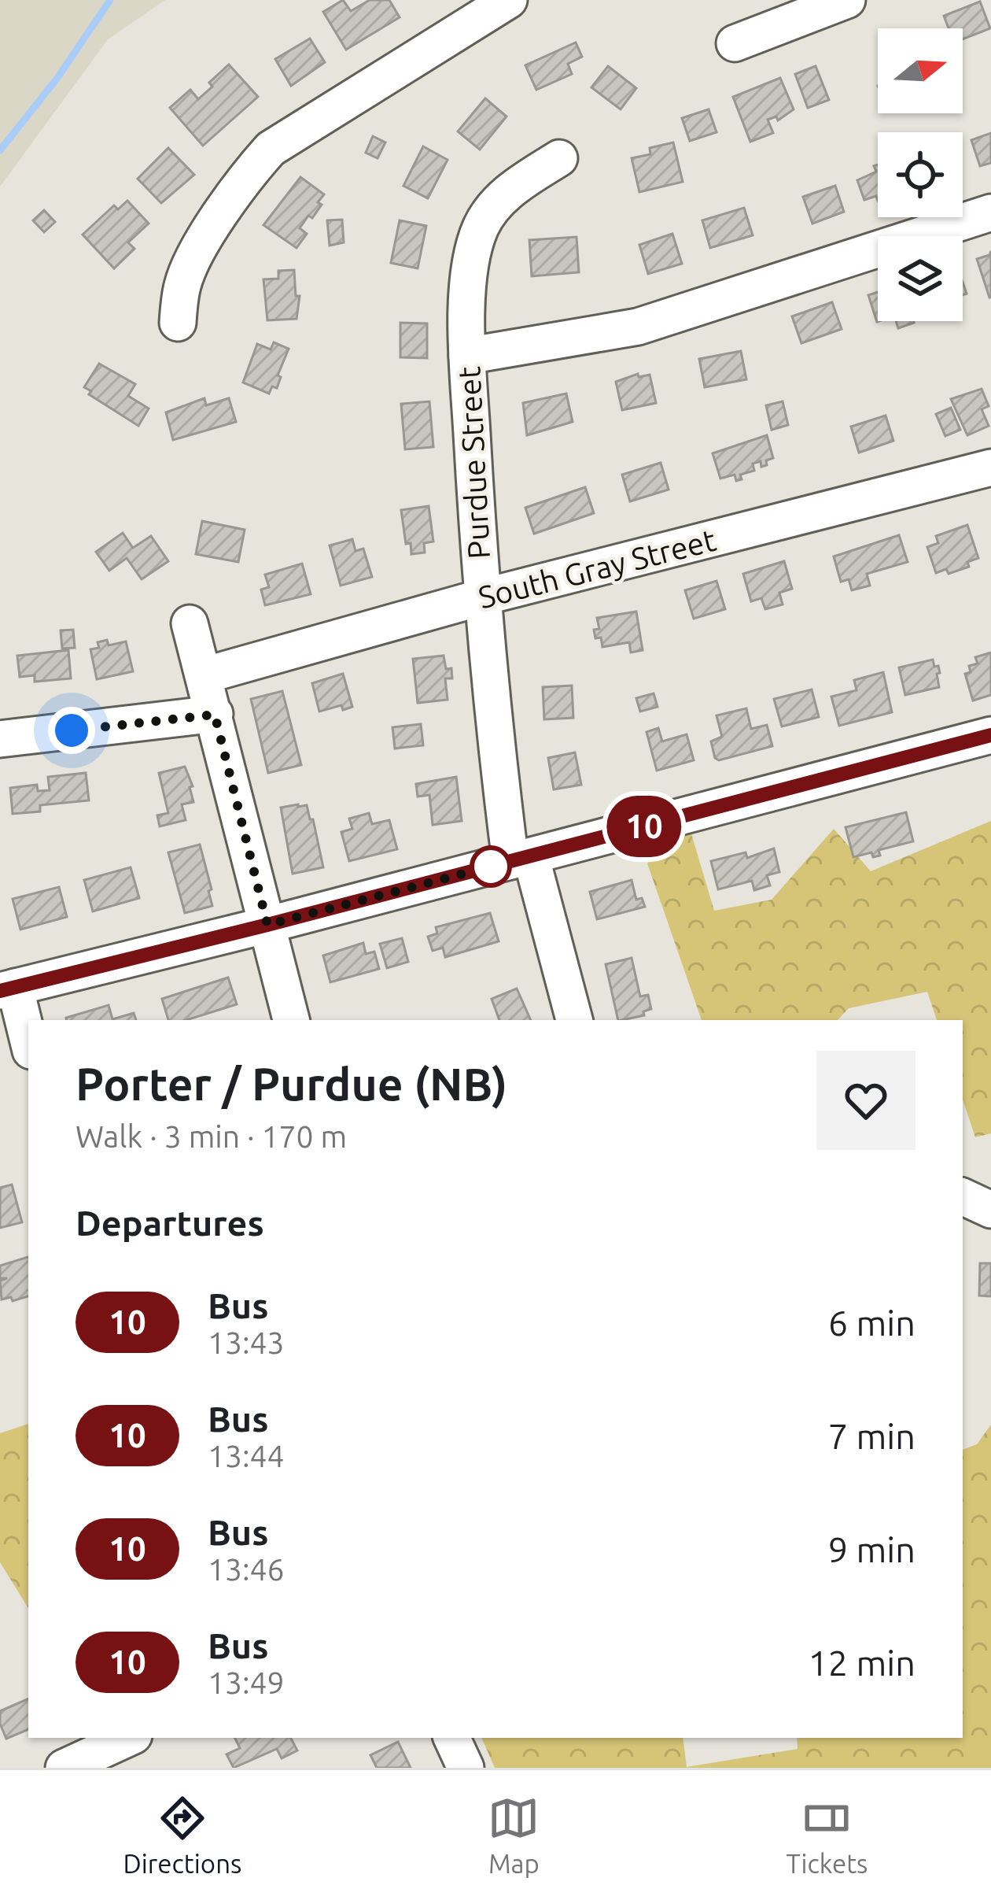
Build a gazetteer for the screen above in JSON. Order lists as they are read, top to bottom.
{
  "streets": {
    "street": ["Purdue Street", "South Gray Street"]
  },
  "crossings": [
    ["Purdue Street", "South Gray Street"]
  ],
  "lines": ["bus line 10"],
  "north": "right",
  "page": {
    "on_map": "10",
    "heading": [
      ["Porter / Purdue (NB)", "Walk · 3 min · 170 m"],
      "Departures"
    ],
    "list": [
      {
        "mark": "10",
        "name": "Bus",
        "note": "13:43",
        "value": "6 min"
      },
      {
        "mark": "10",
        "name": "Bus",
        "note": "13:44",
        "value": "7 min"
      },
      {
        "mark": "10",
        "name": "Bus",
        "note": "13:46",
        "value": "9 min"
      },
      {
        "mark": "10",
        "name": "Bus",
        "note": "13:49",
        "value": "12 min"
      }
    ],
    "tabs": ["Directions", "Map", "Tickets"]
  }
}
